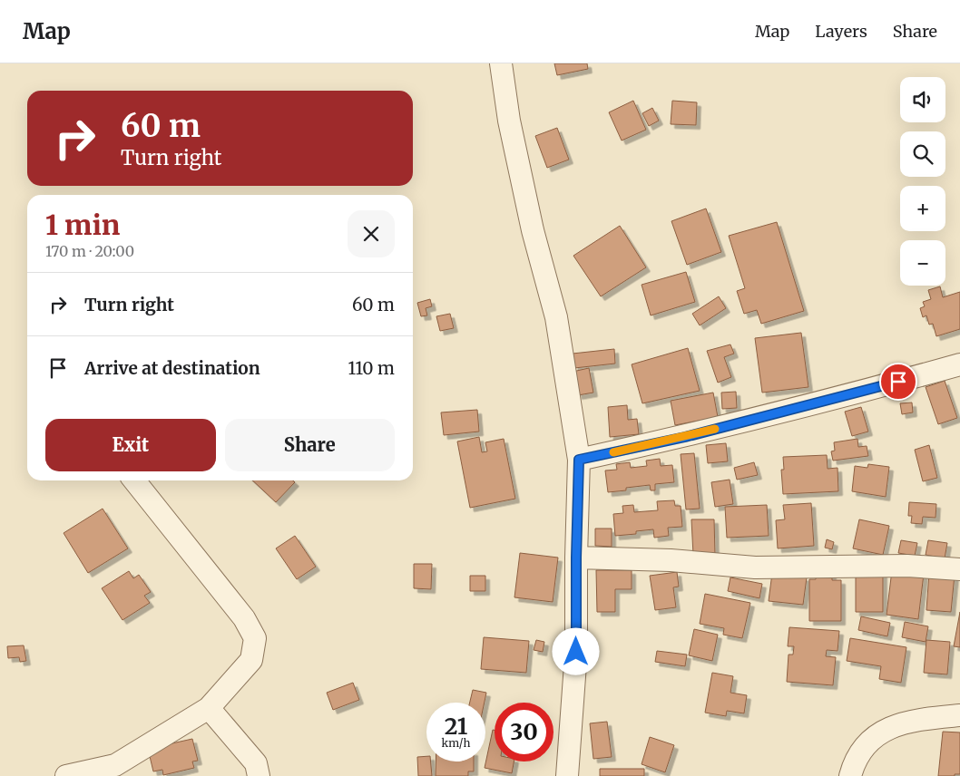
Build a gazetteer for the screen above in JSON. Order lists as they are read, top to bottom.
{
  "page": {
    "header": "Map",
    "nav": ["Map", "Layers", "Share"],
    "map_buttons": ["+", "−"],
    "turn": ["60 m", "Turn right"],
    "heading": ["1 min", "170 m · 20:00"],
    "list": [
      {
        "name": "Turn right",
        "value": "60 m"
      },
      {
        "name": "Arrive at destination",
        "value": "110 m"
      }
    ],
    "buttons": ["Exit", "Share"],
    "speed": "21 km/h",
    "limit": "30"
  }
}
